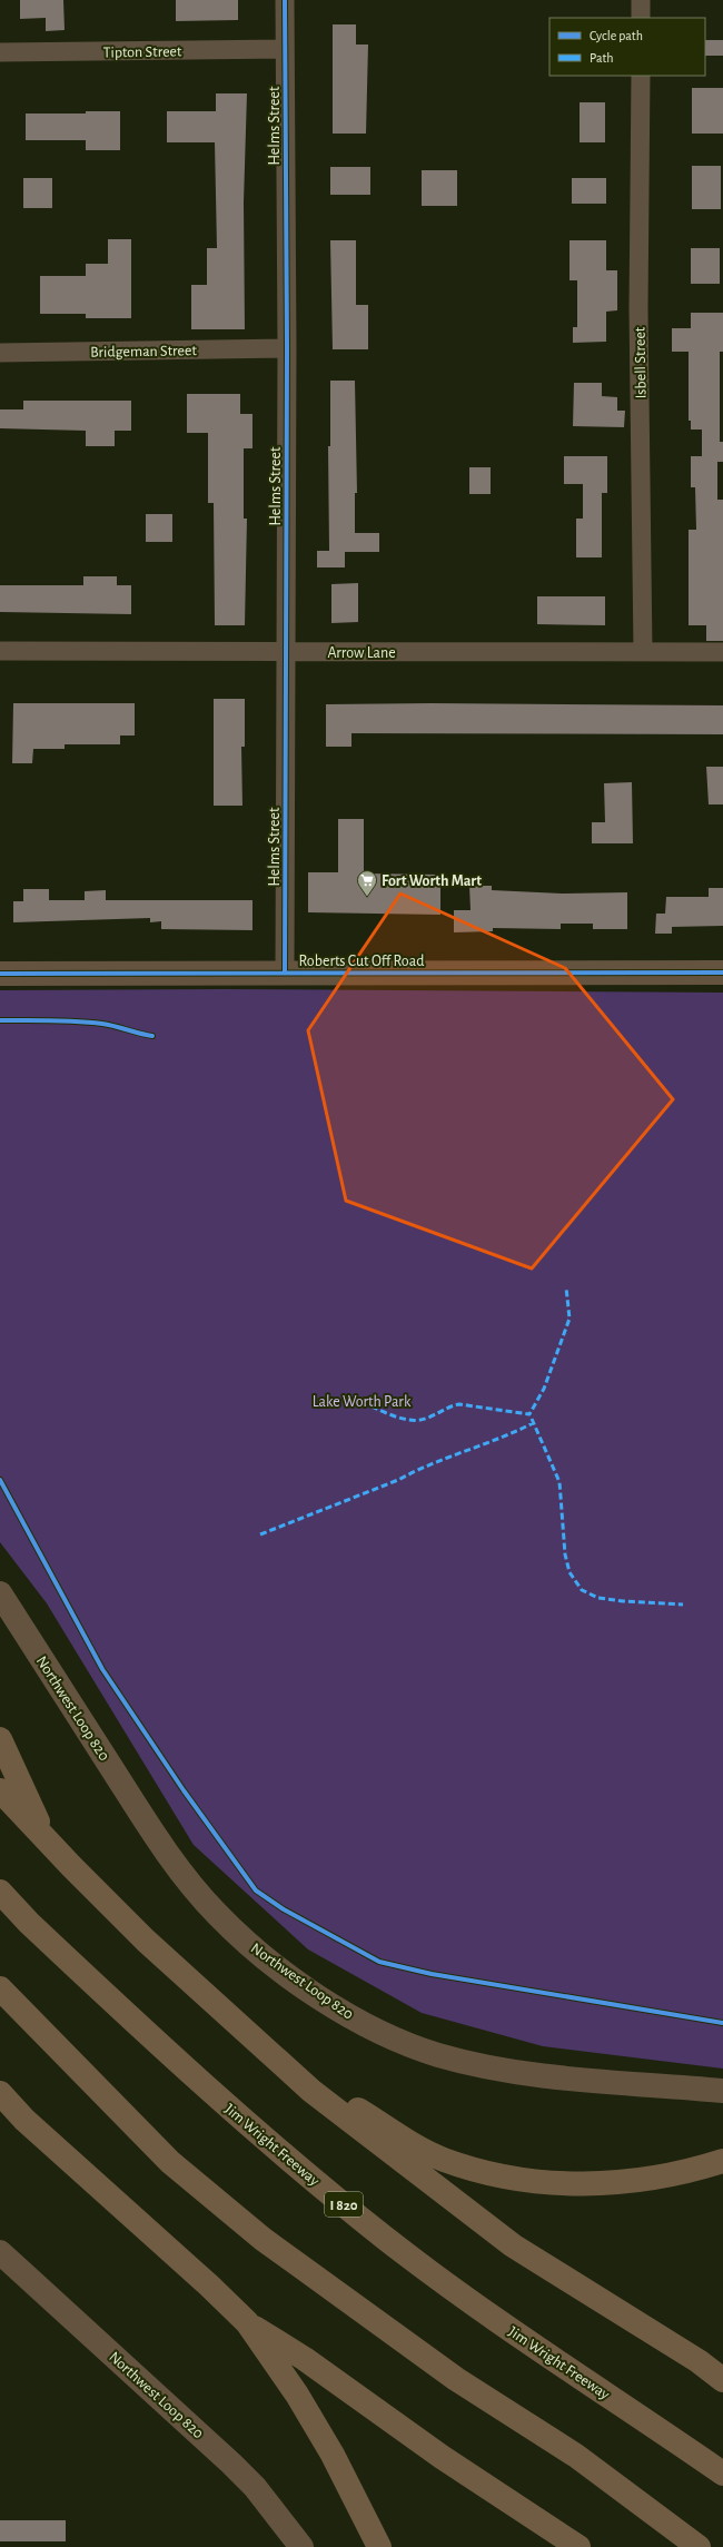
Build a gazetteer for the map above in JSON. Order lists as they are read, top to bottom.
{
  "streets": {
    "highway": ["Jim Wright Freeway", "I 820"],
    "main road": ["Roberts Cut Off Road", "Northwest Loop 820"],
    "street": [
      "Tipton Street",
      "Helms Street",
      "Bridgeman Street",
      "Isbell Street",
      "Arrow Lane"
    ]
  },
  "crossings": [
    ["Tipton Street", "Helms Street"],
    ["Helms Street", "Bridgeman Street"],
    ["Helms Street", "Arrow Lane"],
    ["Helms Street", "Roberts Cut Off Road"],
    ["Isbell Street", "Arrow Lane"]
  ],
  "parks": ["Lake Worth Park"],
  "places": {
    "supermarket": ["Fort Worth Mart"]
  },
  "legend": ["Cycle path", "Path"]
}
